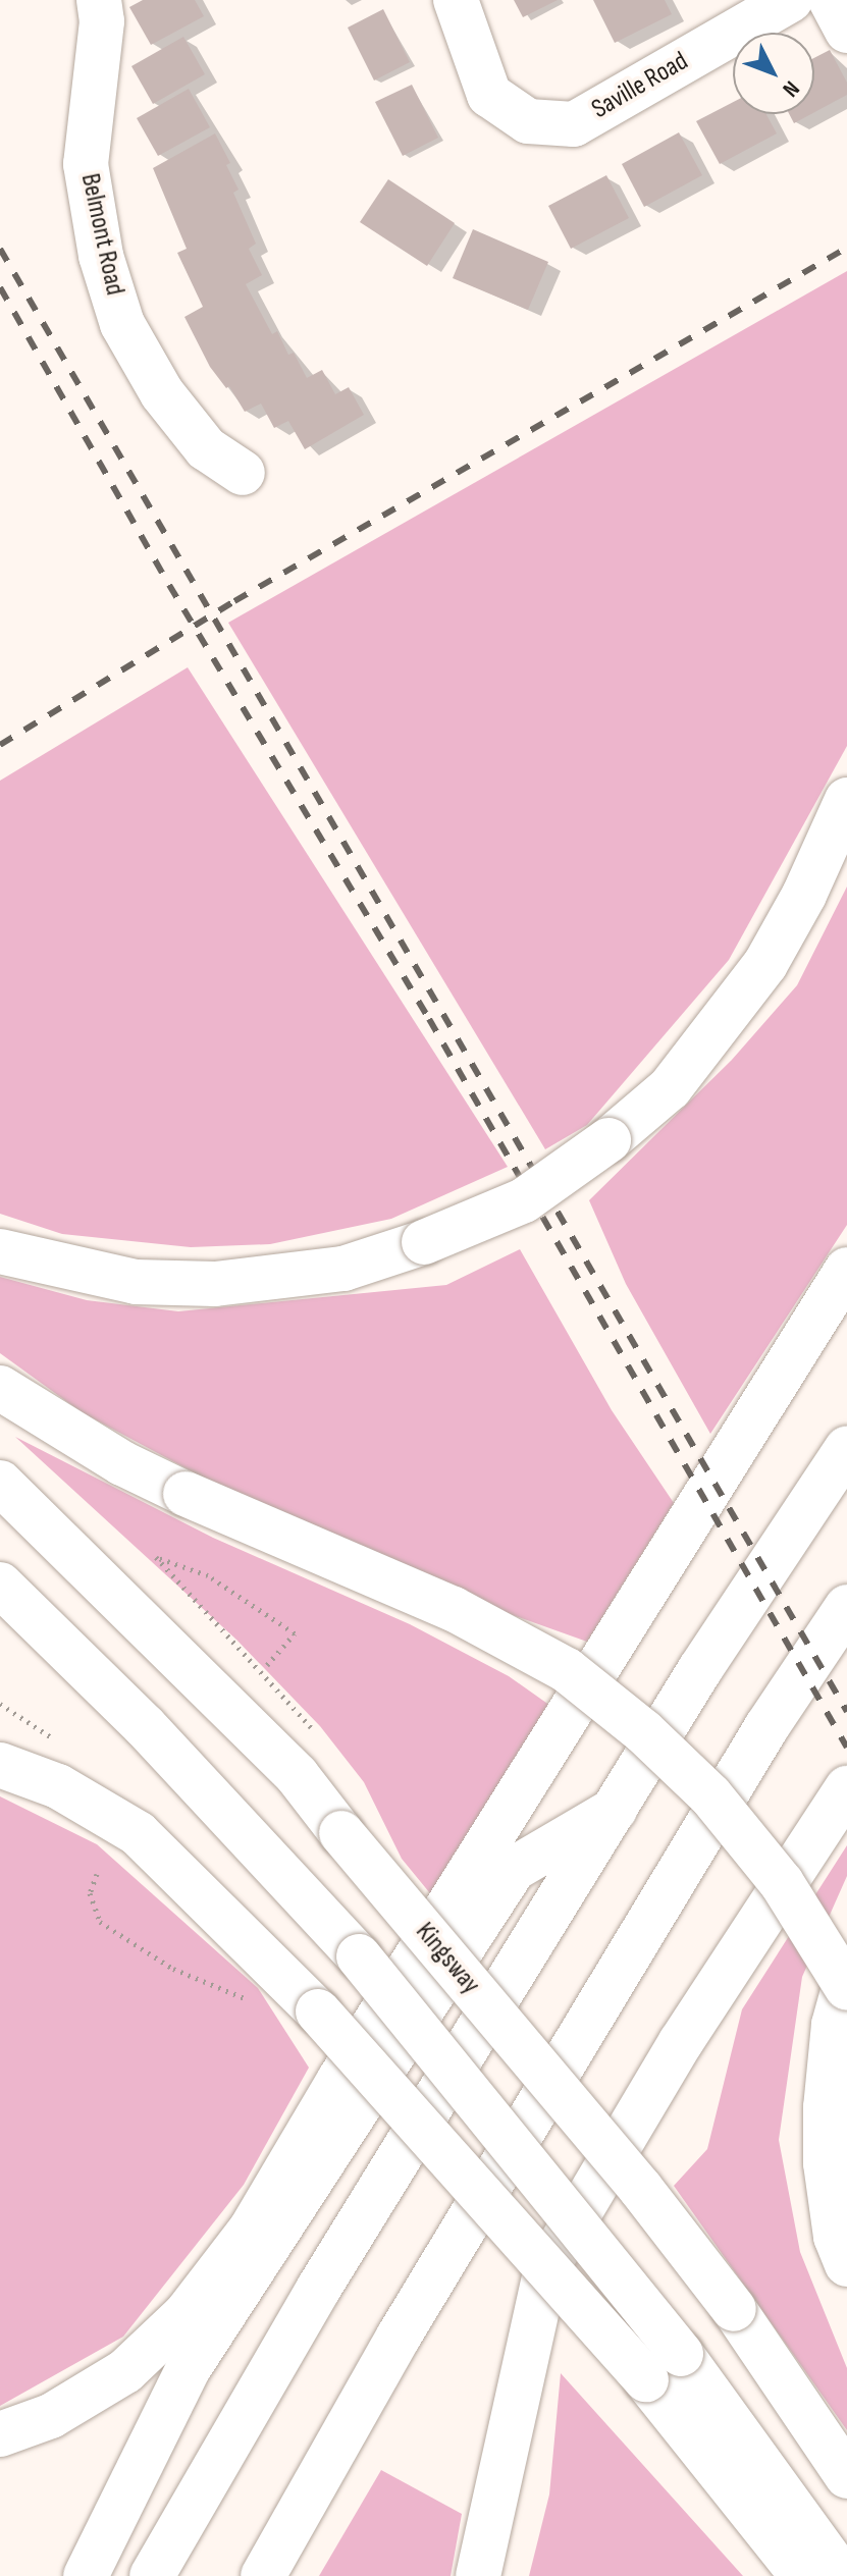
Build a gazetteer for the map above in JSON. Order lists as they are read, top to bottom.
{
  "streets": {
    "main road": ["Saville Road", "Belmont Road", "Kingsway"]
  },
  "north": "bottom right"
}
